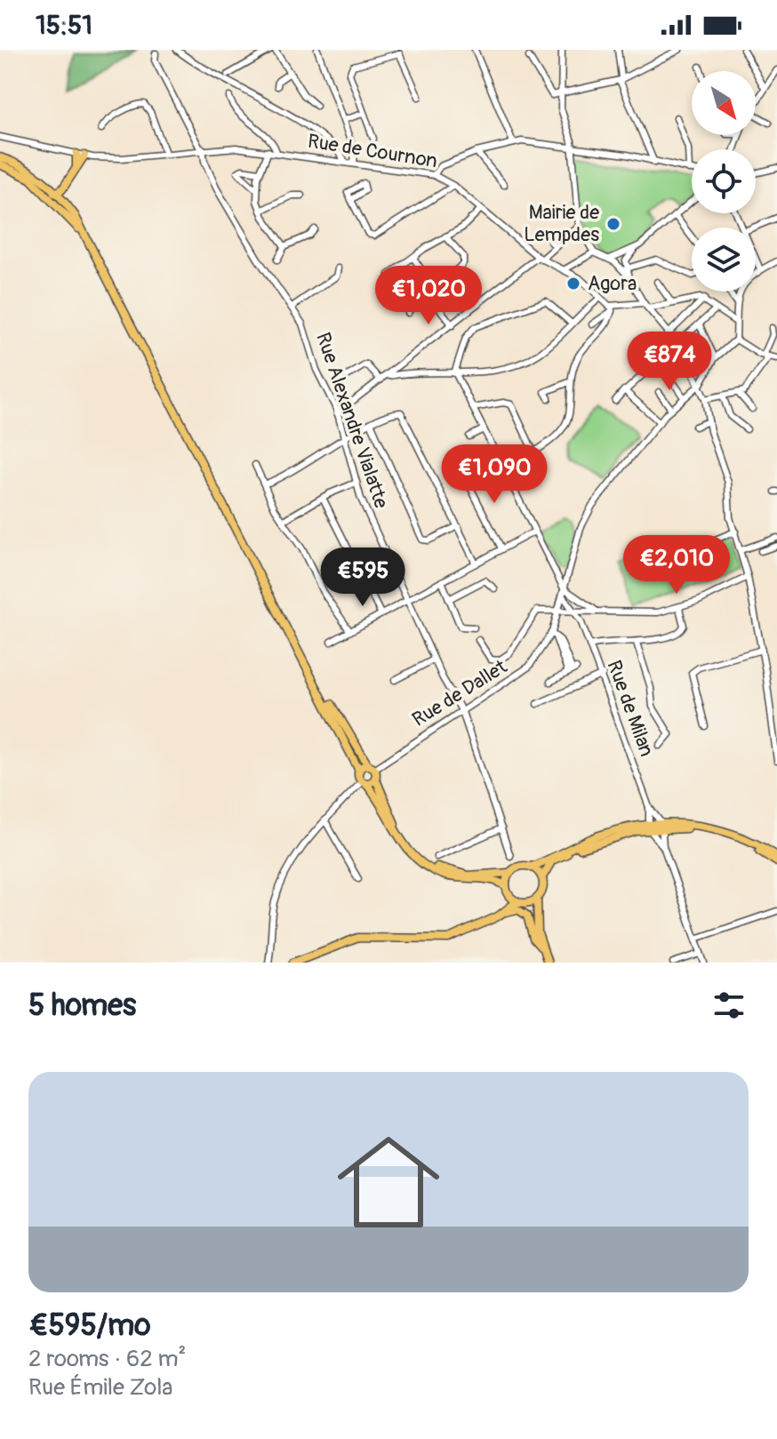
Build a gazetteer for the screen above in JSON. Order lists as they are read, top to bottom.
{
  "streets": {
    "street": [
      "Rue de Cournon",
      "Rue Alexandre Vialatte",
      "Rue de Dallet",
      "Rue de Milan"
    ]
  },
  "crossings": [
    ["Rue de Cournon", "Rue Alexandre Vialatte"],
    ["Rue Alexandre Vialatte", "Rue de Dallet"],
    ["Rue de Dallet", "Rue de Milan"]
  ],
  "places": ["Mairie de Lempdes", "Agora"],
  "north": "bottom right",
  "page": {
    "status": "15:51",
    "price": [
      "€1,020",
      "€874",
      "€1,090",
      "€2,010",
      "€595"
    ],
    "heading": "5 homes",
    "list": [
      {
        "name": "€595/mo",
        "note": "2 rooms · 62 m² · Rue Émile Zola"
      }
    ]
  }
}
